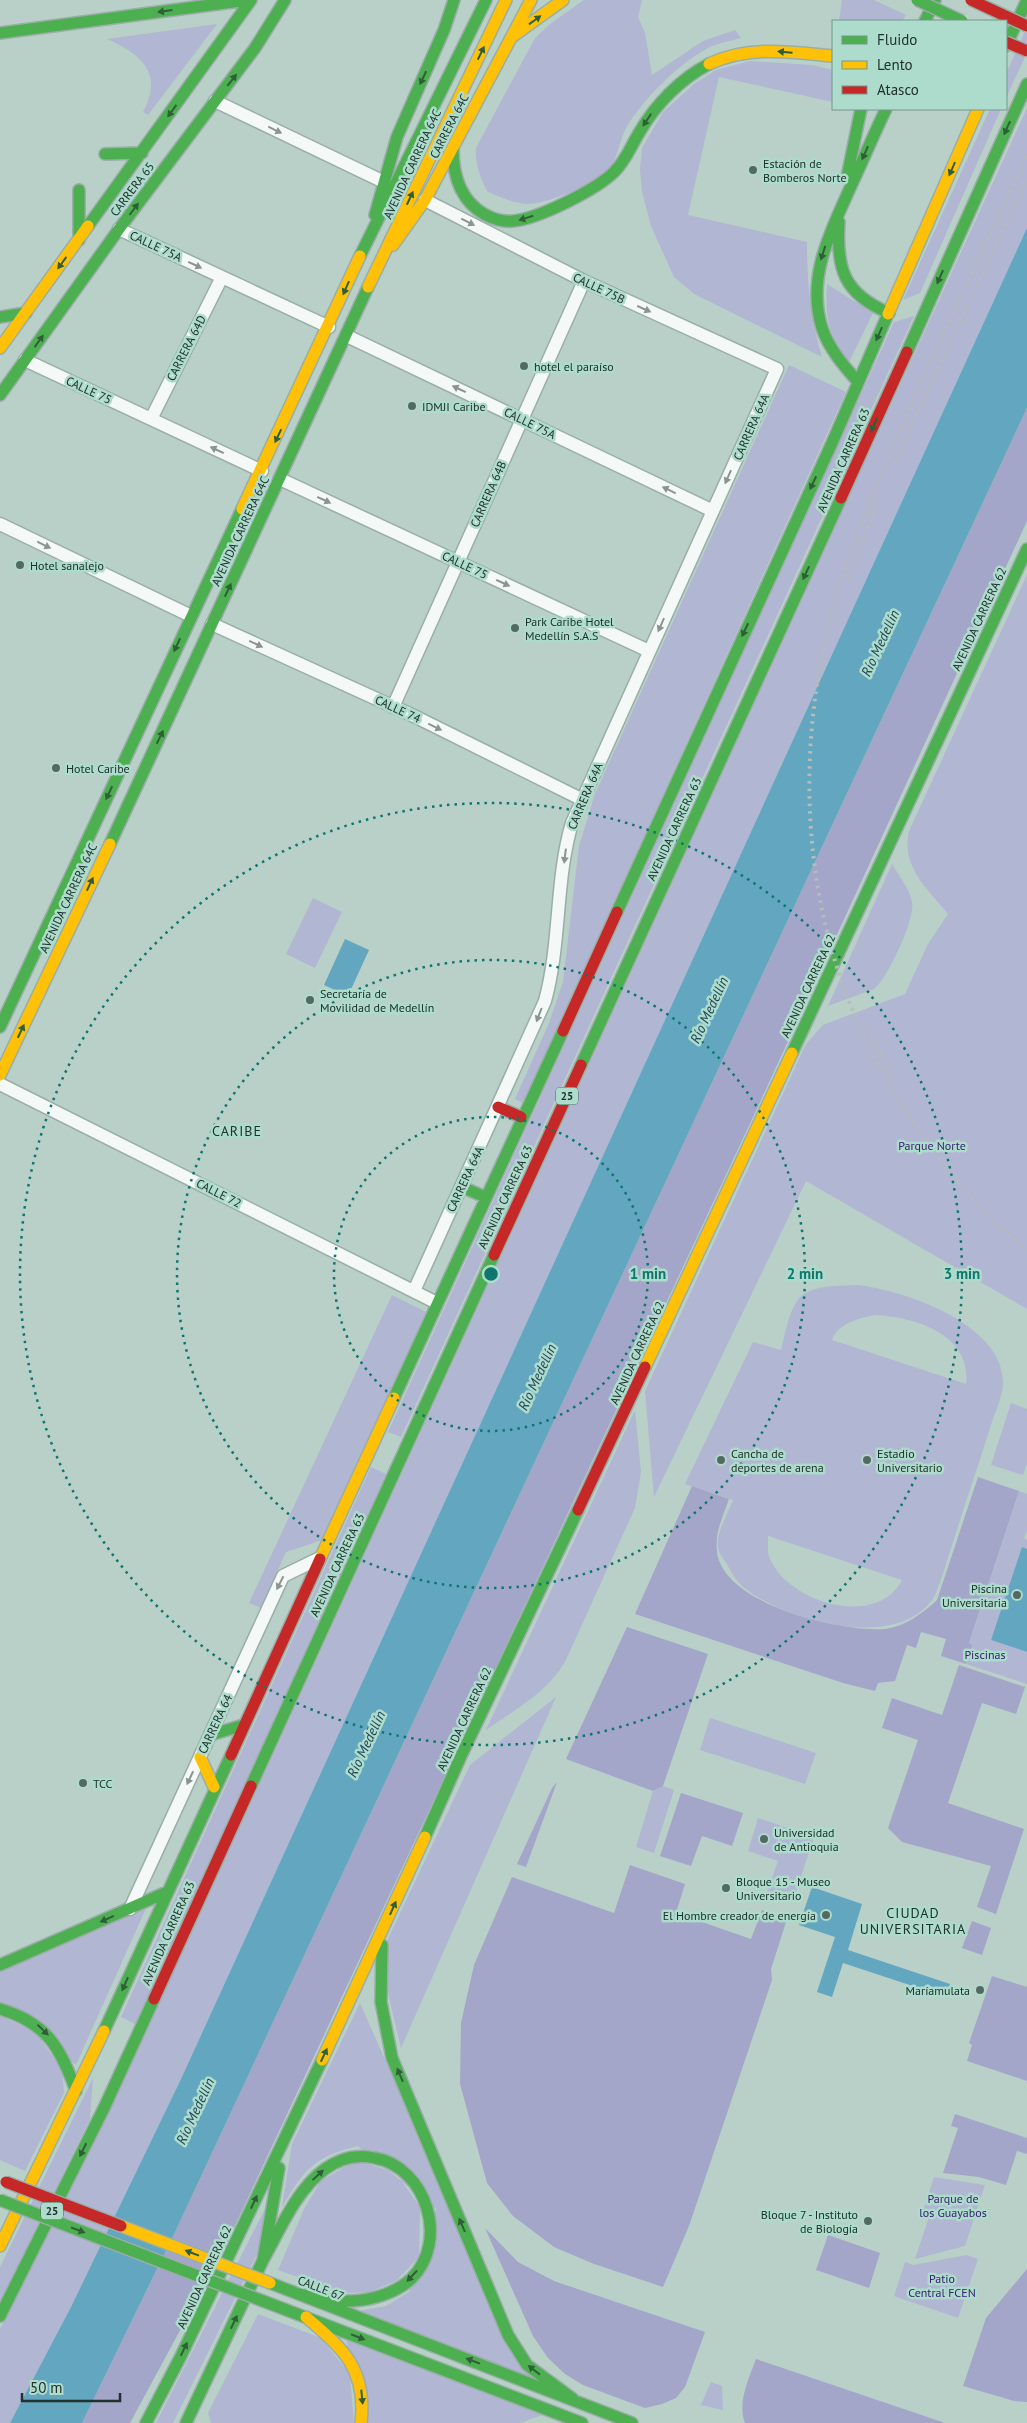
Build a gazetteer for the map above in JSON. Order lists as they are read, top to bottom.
{
  "streets": {
    "main road": [
      "CARRERA 64C",
      "AVENIDA CARRERA 64C",
      "CARRERA 65",
      "AVENIDA CARRERA 63",
      "AVENIDA CARRERA 62",
      "25",
      "CALLE 67"
    ],
    "street": [
      "CALLE 75A",
      "CALLE 75B",
      "CARRERA 64D",
      "CALLE 75",
      "CARRERA 64A",
      "CARRERA 64B",
      "CALLE 74",
      "CALLE 72",
      "CARRERA 64"
    ]
  },
  "crossings": [
    ["CARRERA 64C", "AVENIDA CARRERA 64C"],
    ["CARRERA 64C", "CALLE 75B"],
    ["AVENIDA CARRERA 64C", "CALLE 75A"],
    ["AVENIDA CARRERA 64C", "CALLE 75"],
    ["AVENIDA CARRERA 64C", "CALLE 74"],
    ["CARRERA 65", "CALLE 75A"],
    ["CARRERA 65", "CALLE 75"],
    ["CALLE 75A", "CARRERA 64D"],
    ["CALLE 75A", "CARRERA 64A"],
    ["CALLE 75A", "CARRERA 64B"],
    ["CALLE 75B", "CARRERA 64A"],
    ["CALLE 75B", "CARRERA 64B"],
    ["CARRERA 64D", "CALLE 75"],
    ["CALLE 75", "CARRERA 64A"],
    ["CALLE 75", "CARRERA 64B"],
    ["CARRERA 64A", "CALLE 74"],
    ["CARRERA 64A", "CALLE 72"],
    ["AVENIDA CARRERA 63", "CALLE 72"],
    ["AVENIDA CARRERA 63", "CARRERA 64"],
    ["CARRERA 64B", "CALLE 74"]
  ],
  "one_way": [
    "CALLE 75B",
    "CARRERA 64A",
    "AVENIDA CARRERA 62",
    "CALLE 74",
    "CARRERA 64"
  ],
  "districts": ["CARIBE", "CIUDAD UNIVERSITARIA"],
  "water": ["Río Medellín"],
  "parks": [
    "Parque Norte",
    "Piscinas",
    "Parque de los Guayabos",
    "Patio Central FCEN"
  ],
  "places": [
    "Estación de Bomberos Norte",
    "hotel el paraíso",
    "IDMJI Caribe",
    "Hotel sanalejo",
    "Park Caribe Hotel Medellín S.A.S",
    "Hotel Caribe",
    "Secretaría de Movilidad de Medellín",
    "Cancha de deportes de arena",
    "Estadio Universitario",
    "Piscina Universitaria",
    "TCC",
    "Universidad de Antioquia",
    "Bloque 15 - Museo Universitario",
    "El Hombre creador de energía",
    "Maríamulata",
    "Bloque 7 - Instituto de Biología"
  ],
  "legend": ["Fluido", "Lento", "Atasco"],
  "scale_bar": "50 m",
  "rings": ["1 min", "2 min", "3 min"]
}
